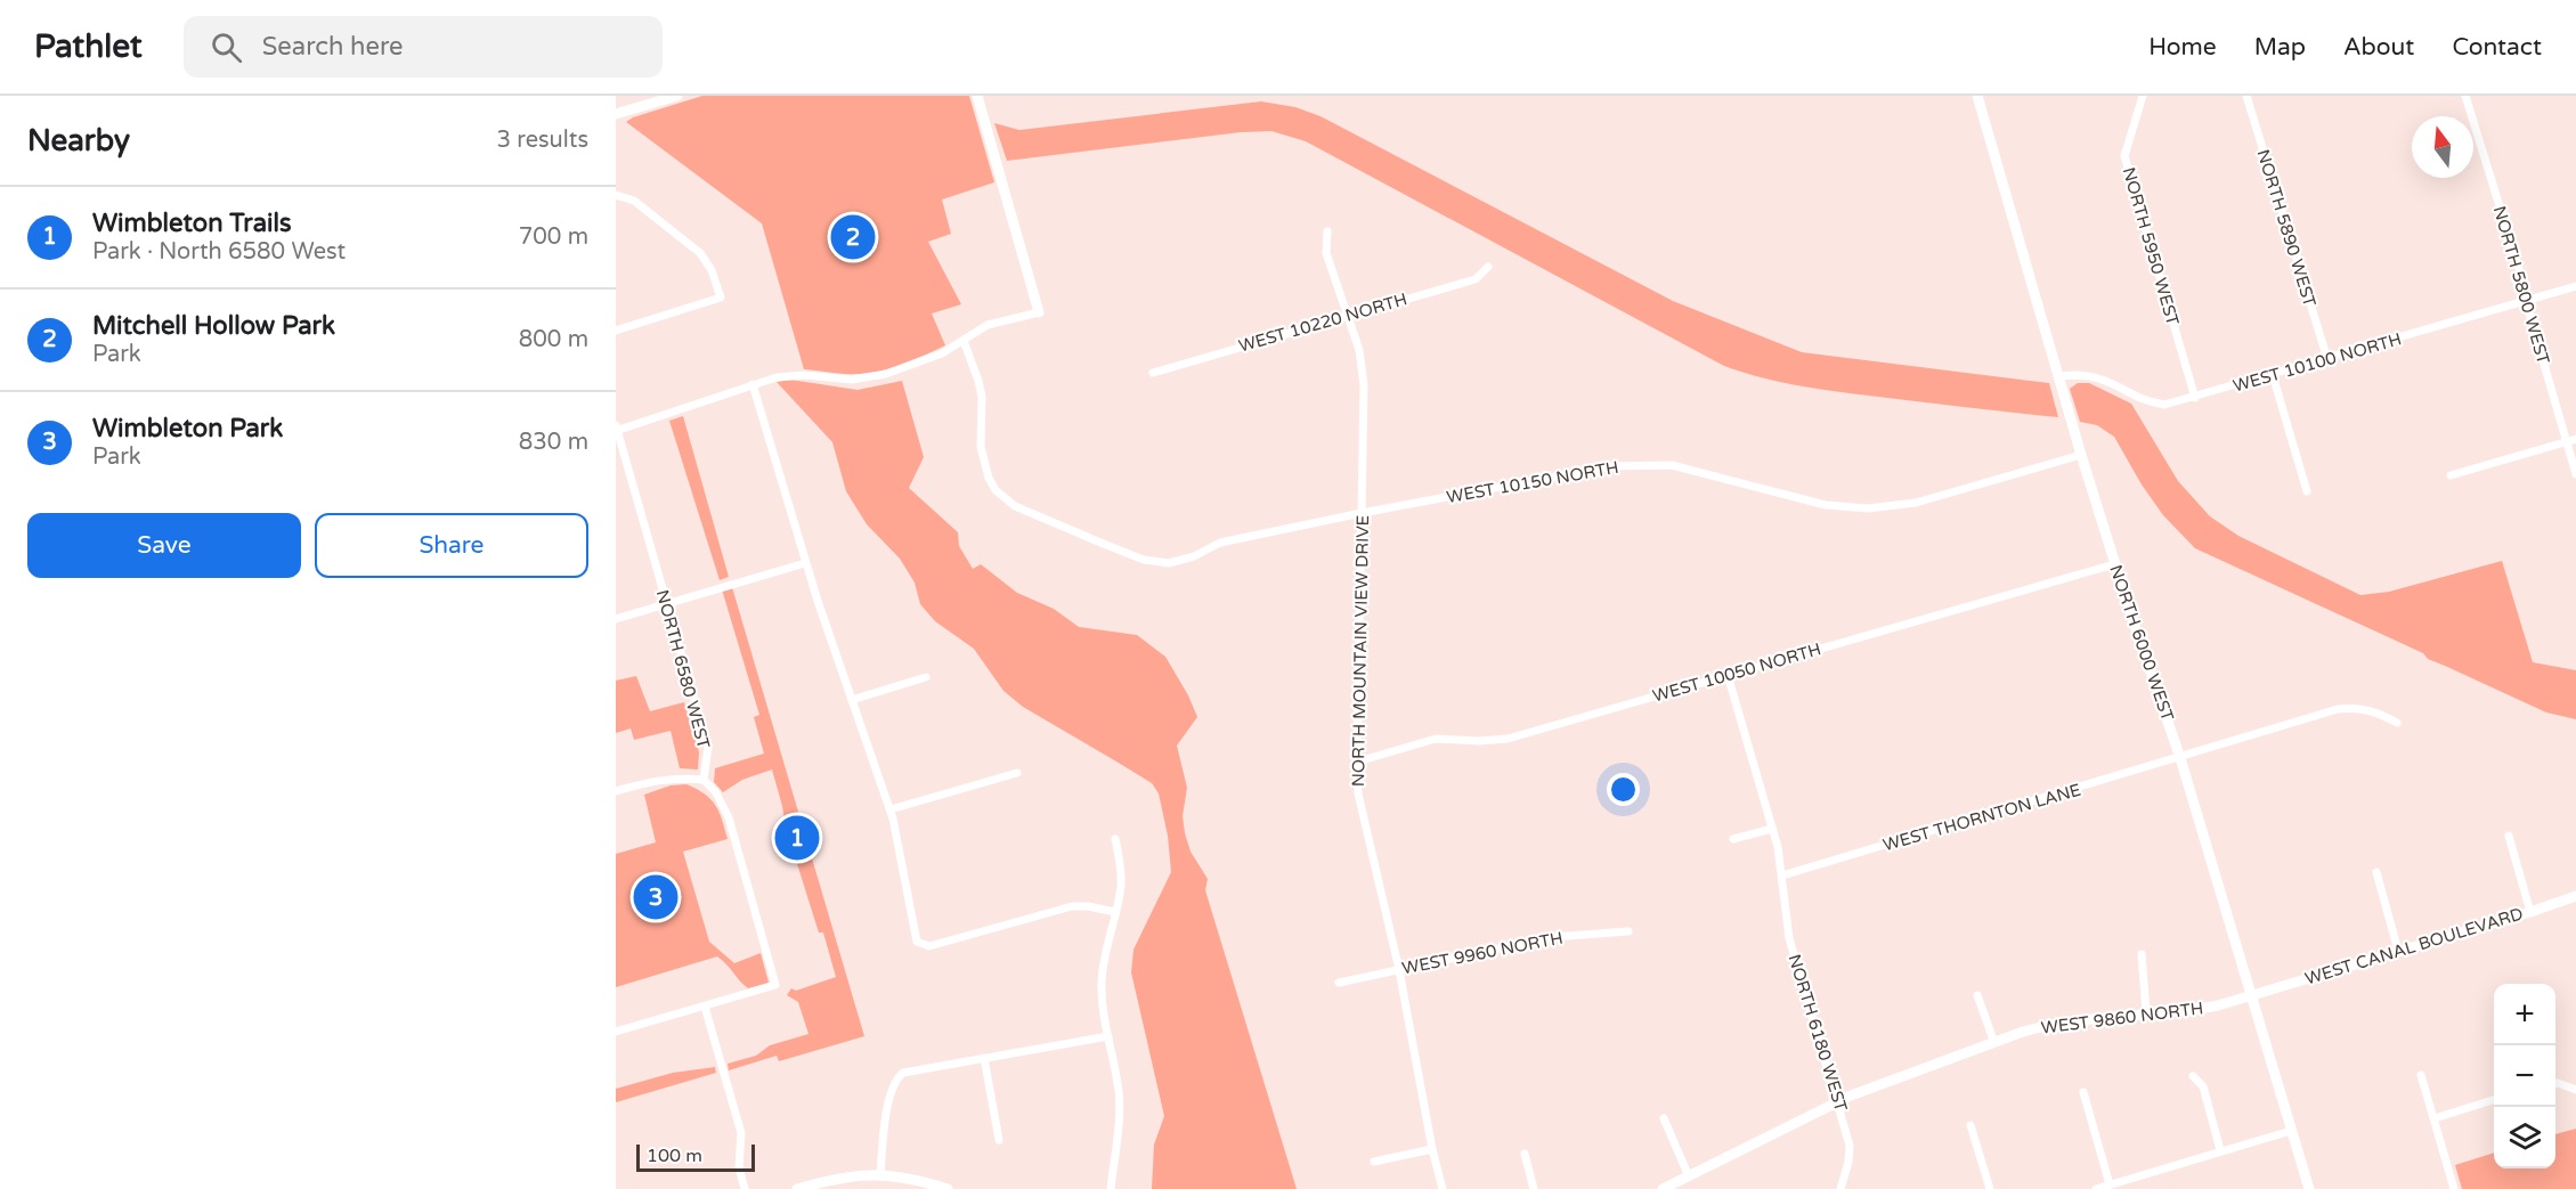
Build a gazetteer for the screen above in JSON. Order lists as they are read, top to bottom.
{
  "streets": {
    "street": [
      "NORTH 5890 WEST",
      "NORTH 5950 WEST",
      "NORTH 5800 WEST",
      "WEST 10220 NORTH",
      "WEST 10100 NORTH",
      "WEST 10150 NORTH",
      "NORTH 6000 WEST",
      "NORTH MOUNTAIN VIEW DRIVE",
      "NORTH 6580 WEST",
      "WEST 10050 NORTH",
      "WEST THORNTON LANE",
      "WEST CANAL BOULEVARD",
      "WEST 9960 NORTH",
      "WEST 9860 NORTH",
      "NORTH 6180 WEST"
    ]
  },
  "crossings": [
    ["NORTH 5890 WEST", "WEST 10100 NORTH"],
    ["NORTH 5950 WEST", "WEST 10100 NORTH"],
    ["NORTH 5800 WEST", "WEST 10100 NORTH"],
    ["WEST 10220 NORTH", "NORTH MOUNTAIN VIEW DRIVE"],
    ["WEST 10100 NORTH", "NORTH 6000 WEST"],
    ["WEST 10150 NORTH", "NORTH 6000 WEST"],
    ["WEST 10150 NORTH", "NORTH MOUNTAIN VIEW DRIVE"],
    ["NORTH 6000 WEST", "WEST 10050 NORTH"],
    ["NORTH 6000 WEST", "WEST THORNTON LANE"],
    ["NORTH 6000 WEST", "WEST CANAL BOULEVARD"],
    ["NORTH 6000 WEST", "WEST 9860 NORTH"],
    ["NORTH MOUNTAIN VIEW DRIVE", "WEST 10050 NORTH"],
    ["NORTH MOUNTAIN VIEW DRIVE", "WEST 9960 NORTH"],
    ["WEST 10050 NORTH", "NORTH 6180 WEST"],
    ["WEST THORNTON LANE", "NORTH 6180 WEST"],
    ["WEST CANAL BOULEVARD", "WEST 9860 NORTH"],
    ["WEST 9860 NORTH", "NORTH 6180 WEST"]
  ],
  "scale_bar": "100 m",
  "north": "top",
  "page": {
    "header": "Pathlet",
    "search": "Search here",
    "nav": [
      "Home",
      "Map",
      "About",
      "Contact"
    ],
    "heading": ["Nearby", "3 results"],
    "list": [
      {
        "mark": "1",
        "name": "Wimbleton Trails",
        "note": "Park · North 6580 West",
        "value": "700 m"
      },
      {
        "mark": "2",
        "name": "Mitchell Hollow Park",
        "note": "Park",
        "value": "800 m"
      },
      {
        "mark": "3",
        "name": "Wimbleton Park",
        "note": "Park",
        "value": "830 m"
      }
    ],
    "pins": ["2", "1", "3"],
    "buttons": ["Save", "Share"],
    "map_buttons": ["+", "−"],
    "scale": "100 m"
  }
}
